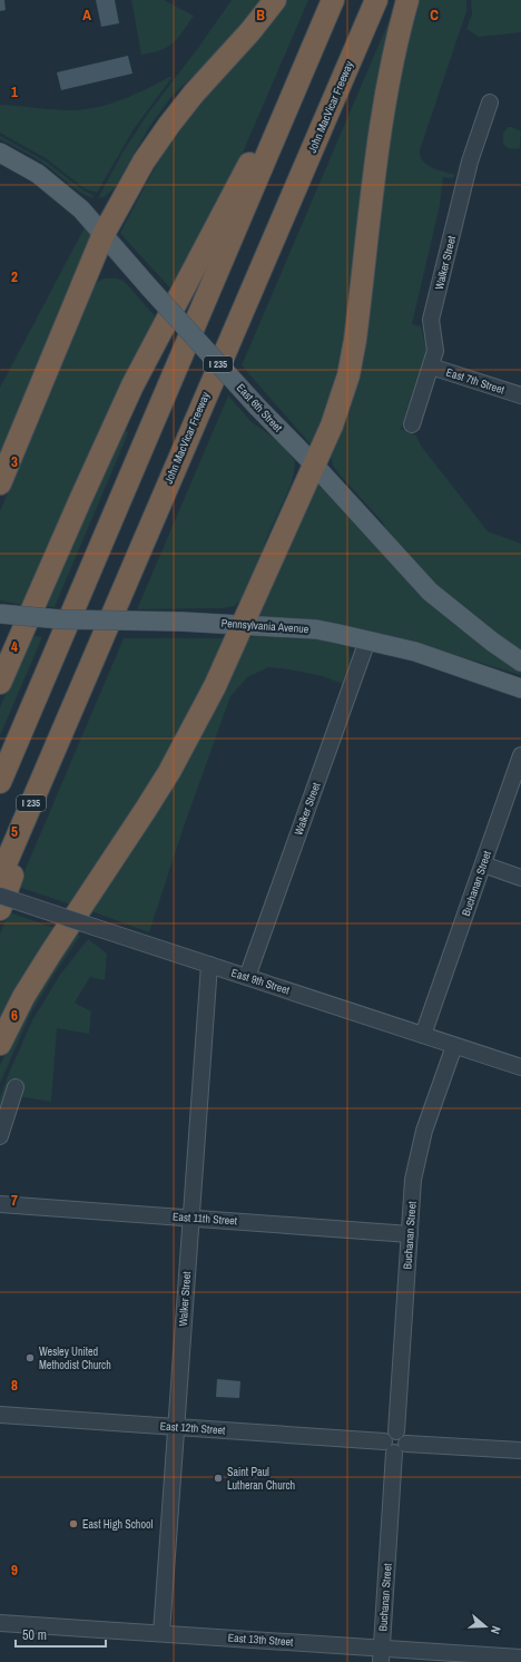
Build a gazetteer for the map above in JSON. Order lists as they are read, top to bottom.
{
  "streets": {
    "highway": ["John MacVicar Freeway", "I 235"],
    "main road": ["East 6th Street", "Pennsylvania Avenue"],
    "street": [
      "Walker Street",
      "East 7th Street",
      "Buchanan Street",
      "East 9th Street",
      "East 11th Street",
      "East 12th Street",
      "East 13th Street"
    ]
  },
  "crossings": [
    ["Walker Street", "East 7th Street"],
    ["Walker Street", "Pennsylvania Avenue"],
    ["Walker Street", "East 9th Street"],
    ["Walker Street", "East 11th Street"],
    ["Walker Street", "East 12th Street"],
    ["Walker Street", "East 13th Street"],
    ["Buchanan Street", "East 9th Street"],
    ["Buchanan Street", "East 11th Street"],
    ["Buchanan Street", "East 12th Street"],
    ["Buchanan Street", "East 13th Street"]
  ],
  "places": ["Wesley United Methodist Church", "Saint Paul Lutheran Church", "East High School"],
  "scale_bar": "50 m",
  "north": "right",
  "grid": {
    "columns": ["A", "B", "C"],
    "rows": [
      "1",
      "2",
      "3",
      "4",
      "5",
      "6",
      "7",
      "8",
      "9"
    ]
  }
}
